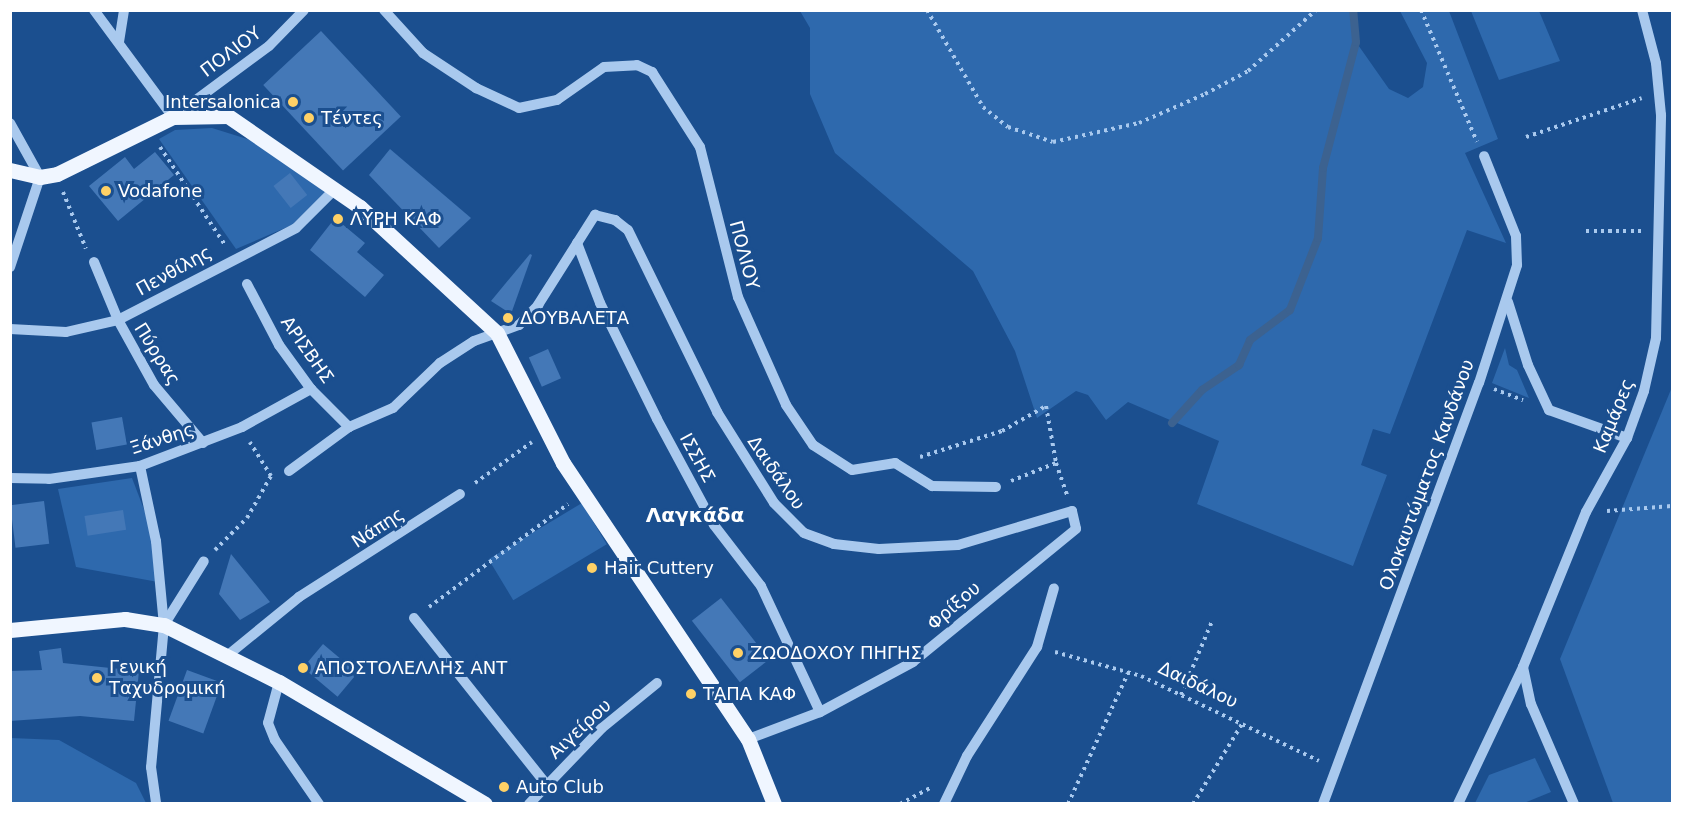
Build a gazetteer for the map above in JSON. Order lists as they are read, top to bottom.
{
  "streets": {
    "street": [
      "ΠΟΛΙΟΥ",
      "Πενθίλης",
      "ΑΡΙΣΒΗΣ",
      "Πύρρας",
      "Καμάρες",
      "Ξάνθης",
      "ΙΣΣΗΣ",
      "Δαιδάλου",
      "Ολοκαυτώματος Κανδάνου",
      "Νάπης",
      "Φρίξου",
      "Αιγείρου"
    ]
  },
  "crossings": [
    ["Πενθίλης", "Πύρρας"],
    ["ΑΡΙΣΒΗΣ", "Ξάνθης"],
    ["Πύρρας", "Ξάνθης"],
    ["ΙΣΣΗΣ", "Δαιδάλου"],
    ["ΙΣΣΗΣ", "Φρίξου"],
    ["Δαιδάλου", "Ολοκαυτώματος Κανδάνου"],
    ["Δαιδάλου", "Φρίξου"]
  ],
  "districts": ["Λαγκάδα"],
  "places": [
    "Intersalonica",
    "Τέντες",
    "Vodafone",
    "ΛΥΡΗ ΚΑΦ",
    "ΔΟΥΒΑΛΕΤΑ",
    "Hair Cuttery",
    "ΖΩΟΔΟΧΟΥ ΠΗΓΗΣ",
    "ΑΠΟΣΤΟΛΕΛΛΗΣ ΑΝΤ",
    "Γενική Ταχυδρομική",
    "ΤΑΠΑ ΚΑΦ",
    "Auto Club"
  ]
}
